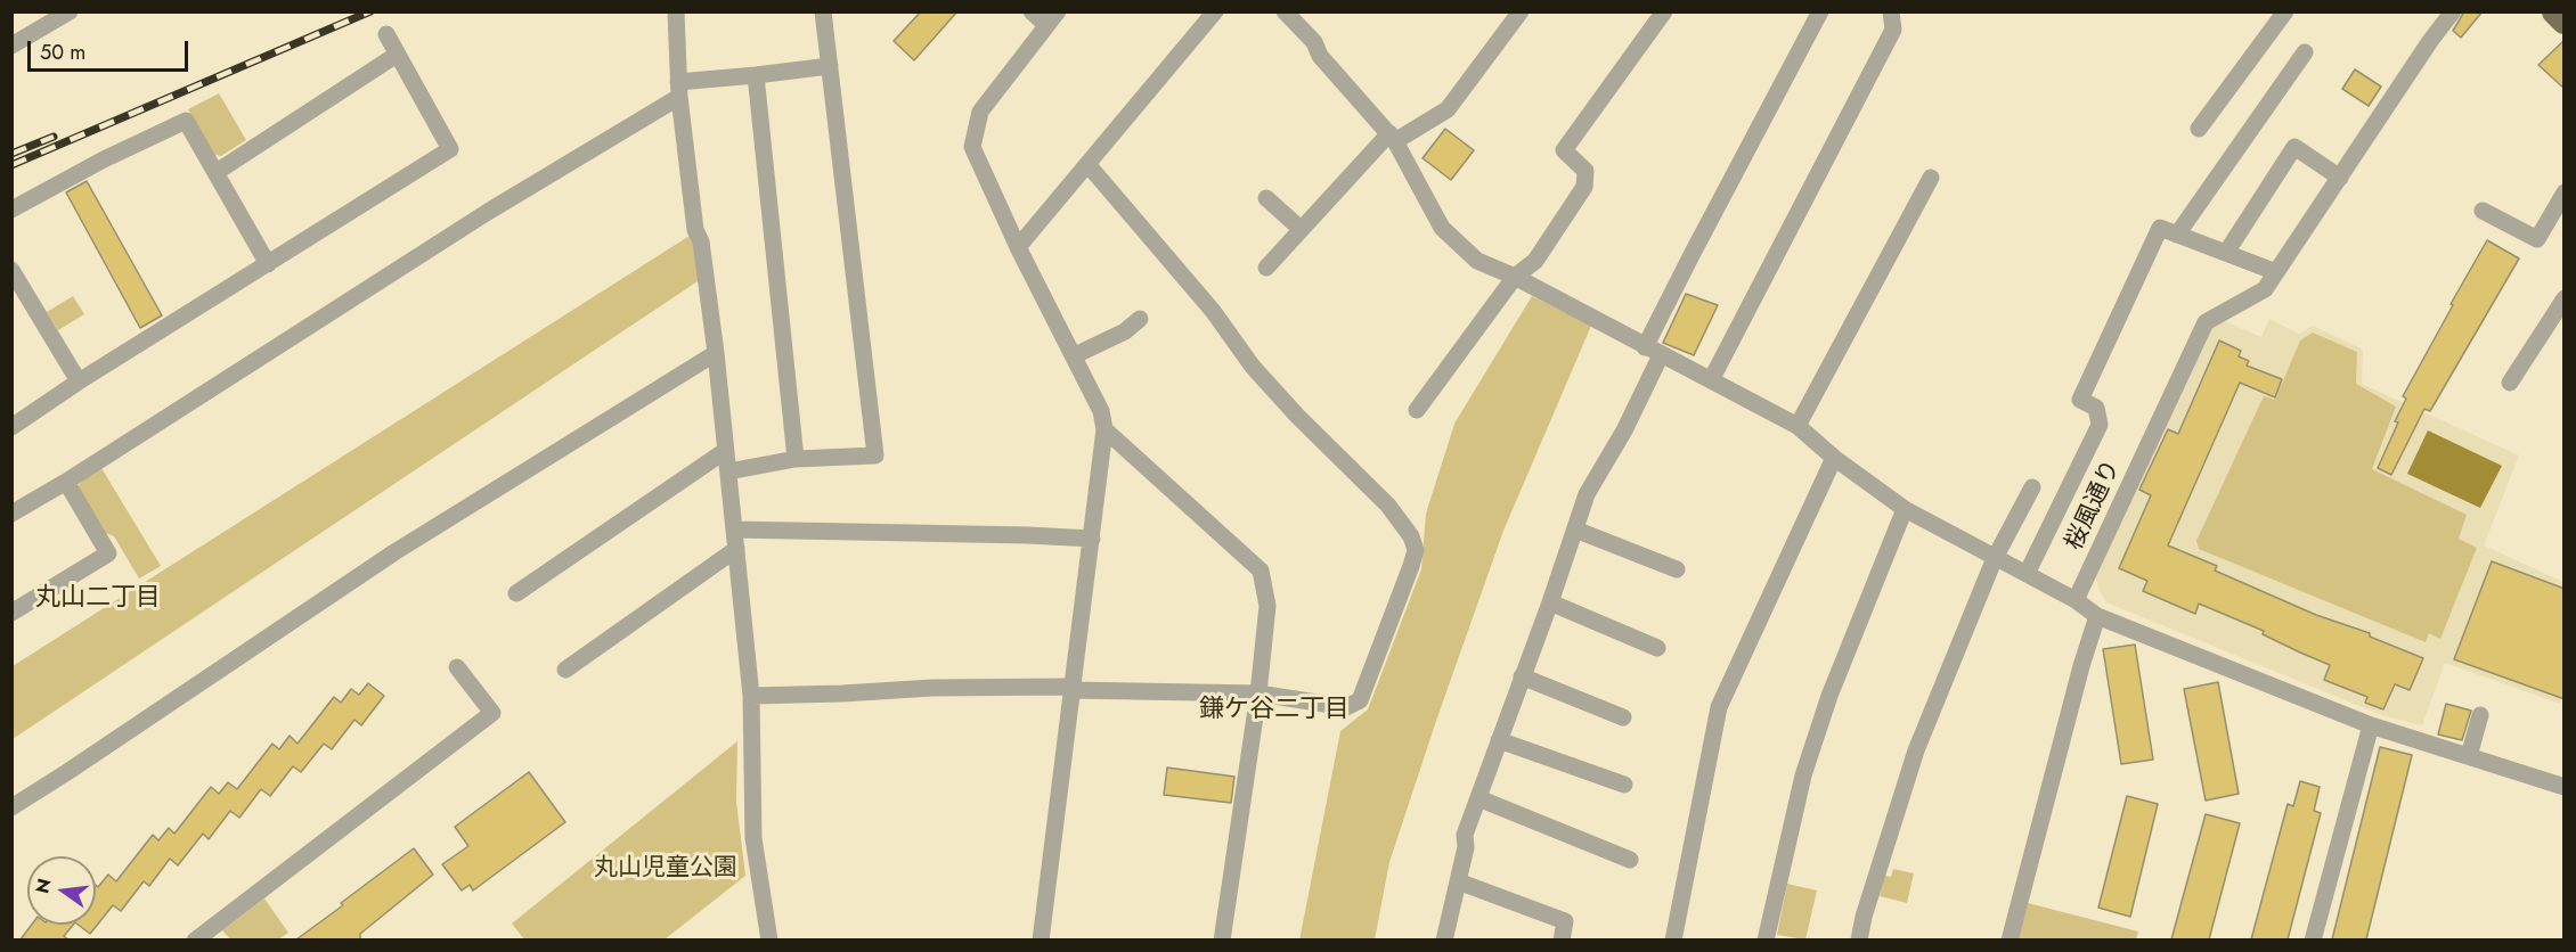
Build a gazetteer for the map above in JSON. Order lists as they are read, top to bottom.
{
  "streets": {
    "street": ["桜風通り"]
  },
  "districts": ["丸山二丁目", "鎌ケ谷二丁目"],
  "parks": ["丸山児童公園"],
  "scale_bar": "50 m",
  "north": "left"
}
